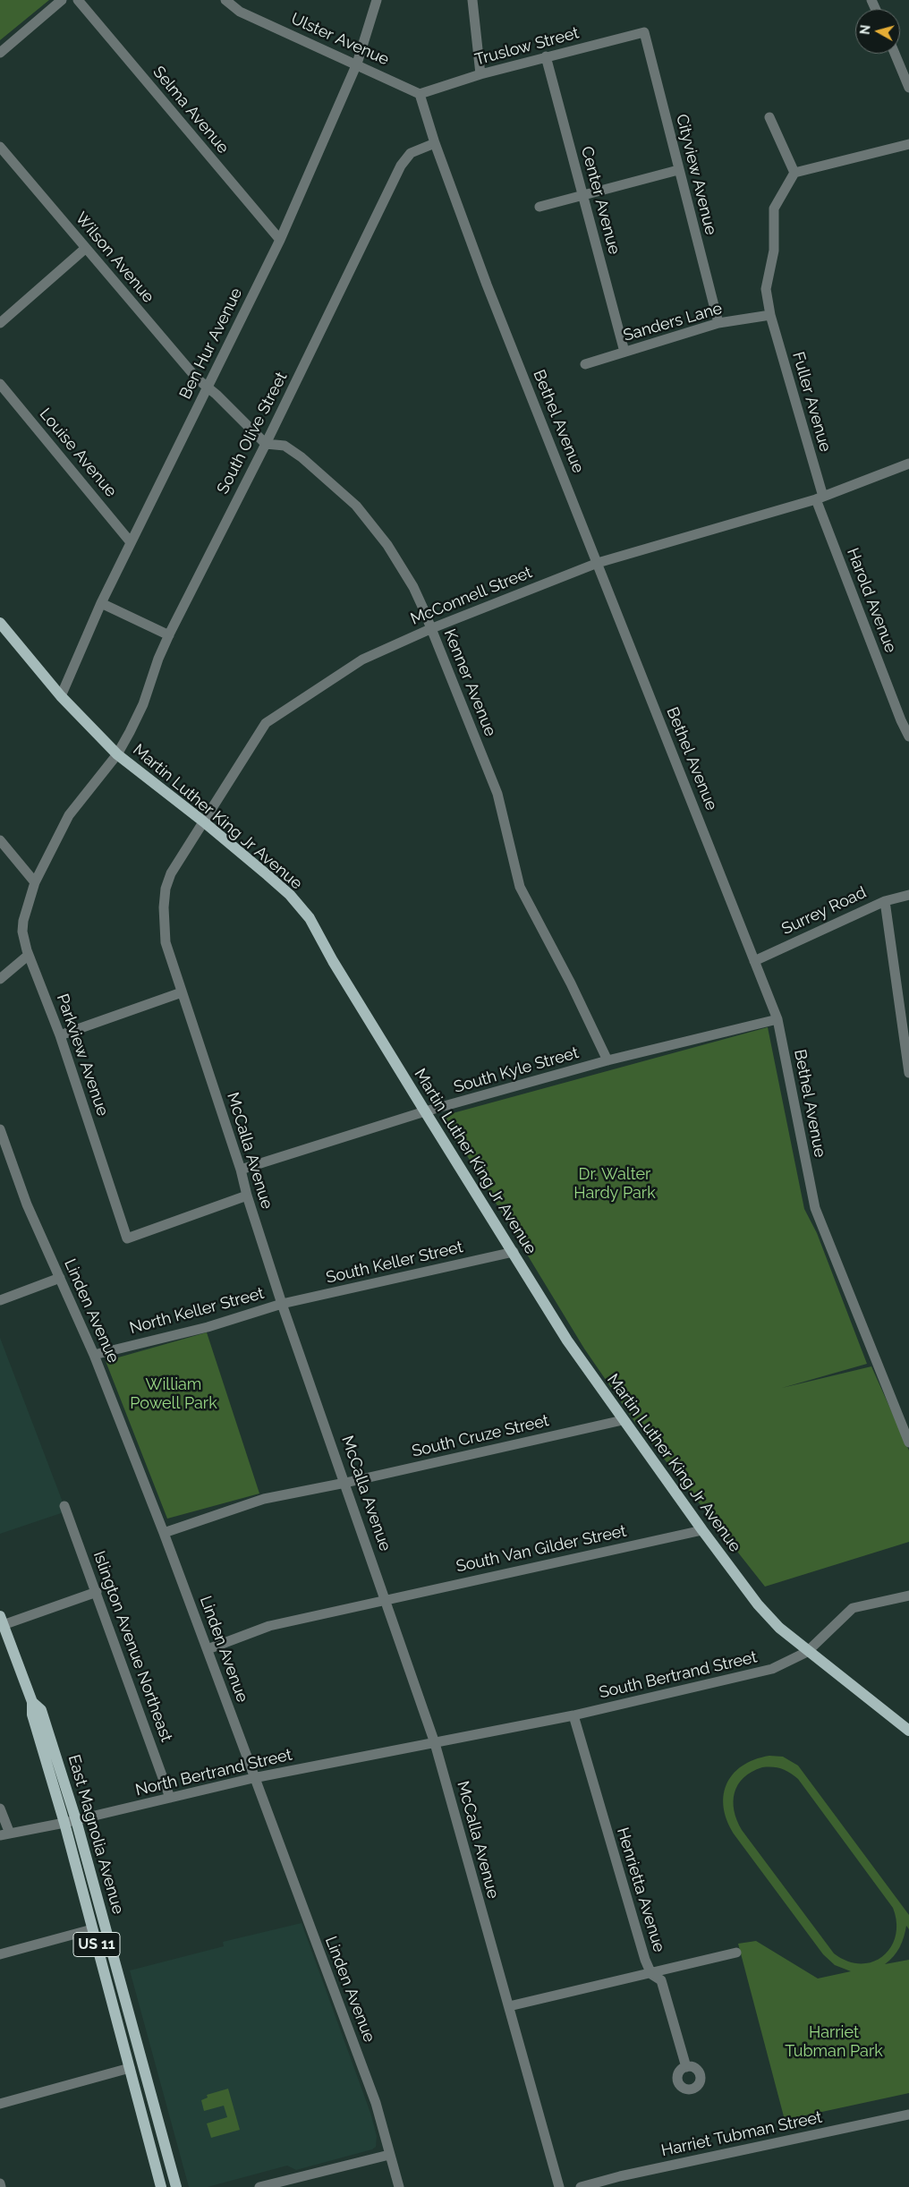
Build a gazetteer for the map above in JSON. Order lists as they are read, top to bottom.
{
  "streets": {
    "main road": ["Martin Luther King Jr Avenue", "East Magnolia Avenue", "US 11"],
    "street": [
      "Ulster Avenue",
      "Truslow Street",
      "Selma Avenue",
      "Cityview Avenue",
      "Center Avenue",
      "Wilson Avenue",
      "Sanders Lane",
      "Ben Hur Avenue",
      "Fuller Avenue",
      "Bethel Avenue",
      "South Olive Street",
      "Louise Avenue",
      "McConnell Street",
      "Harold Avenue",
      "Kenner Avenue",
      "Surrey Road",
      "Parkview Avenue",
      "South Kyle Street",
      "McCalla Avenue",
      "South Keller Street",
      "Linden Avenue",
      "North Keller Street",
      "South Cruze Street",
      "South Van Gilder Street",
      "Islington Avenue Northeast",
      "South Bertrand Street",
      "North Bertrand Street",
      "Henrietta Avenue",
      "Harriet Tubman Street"
    ]
  },
  "crossings": [
    ["Ulster Avenue", "Truslow Street"],
    ["Ulster Avenue", "Ben Hur Avenue"],
    ["Ulster Avenue", "Bethel Avenue"],
    ["Truslow Street", "Cityview Avenue"],
    ["Truslow Street", "Center Avenue"],
    ["Truslow Street", "Bethel Avenue"],
    ["Selma Avenue", "Ben Hur Avenue"],
    ["Cityview Avenue", "Sanders Lane"],
    ["Center Avenue", "Sanders Lane"],
    ["Wilson Avenue", "Ben Hur Avenue"],
    ["Sanders Lane", "Fuller Avenue"],
    ["Ben Hur Avenue", "Louise Avenue"],
    ["Ben Hur Avenue", "Martin Luther King Jr Avenue"],
    ["Fuller Avenue", "McConnell Street"],
    ["Fuller Avenue", "Harold Avenue"],
    ["Bethel Avenue", "South Olive Street"],
    ["Bethel Avenue", "McConnell Street"],
    ["Bethel Avenue", "Surrey Road"],
    ["Bethel Avenue", "South Kyle Street"],
    ["South Olive Street", "Kenner Avenue"],
    ["South Olive Street", "Martin Luther King Jr Avenue"],
    ["South Olive Street", "Parkview Avenue"],
    ["McConnell Street", "Harold Avenue"],
    ["McConnell Street", "Kenner Avenue"],
    ["McConnell Street", "Martin Luther King Jr Avenue"],
    ["McConnell Street", "McCalla Avenue"],
    ["Kenner Avenue", "South Kyle Street"],
    ["Martin Luther King Jr Avenue", "Parkview Avenue"],
    ["Martin Luther King Jr Avenue", "South Kyle Street"],
    ["Martin Luther King Jr Avenue", "McCalla Avenue"],
    ["Martin Luther King Jr Avenue", "South Keller Street"],
    ["Martin Luther King Jr Avenue", "South Cruze Street"],
    ["Martin Luther King Jr Avenue", "South Van Gilder Street"],
    ["Martin Luther King Jr Avenue", "South Bertrand Street"],
    ["Parkview Avenue", "McCalla Avenue"],
    ["South Kyle Street", "McCalla Avenue"],
    ["McCalla Avenue", "South Keller Street"],
    ["McCalla Avenue", "North Keller Street"],
    ["McCalla Avenue", "South Cruze Street"],
    ["McCalla Avenue", "South Van Gilder Street"],
    ["McCalla Avenue", "South Bertrand Street"],
    ["McCalla Avenue", "North Bertrand Street"],
    ["South Keller Street", "North Keller Street"],
    ["Linden Avenue", "North Keller Street"],
    ["Linden Avenue", "South Cruze Street"],
    ["Linden Avenue", "South Van Gilder Street"],
    ["Linden Avenue", "North Bertrand Street"],
    ["Islington Avenue Northeast", "North Bertrand Street"],
    ["South Bertrand Street", "North Bertrand Street"],
    ["South Bertrand Street", "Henrietta Avenue"],
    ["North Bertrand Street", "East Magnolia Avenue"]
  ],
  "parks": ["Dr. Walter Hardy Park", "William Powell Park", "Harriet Tubman Park"],
  "north": "left"
}
